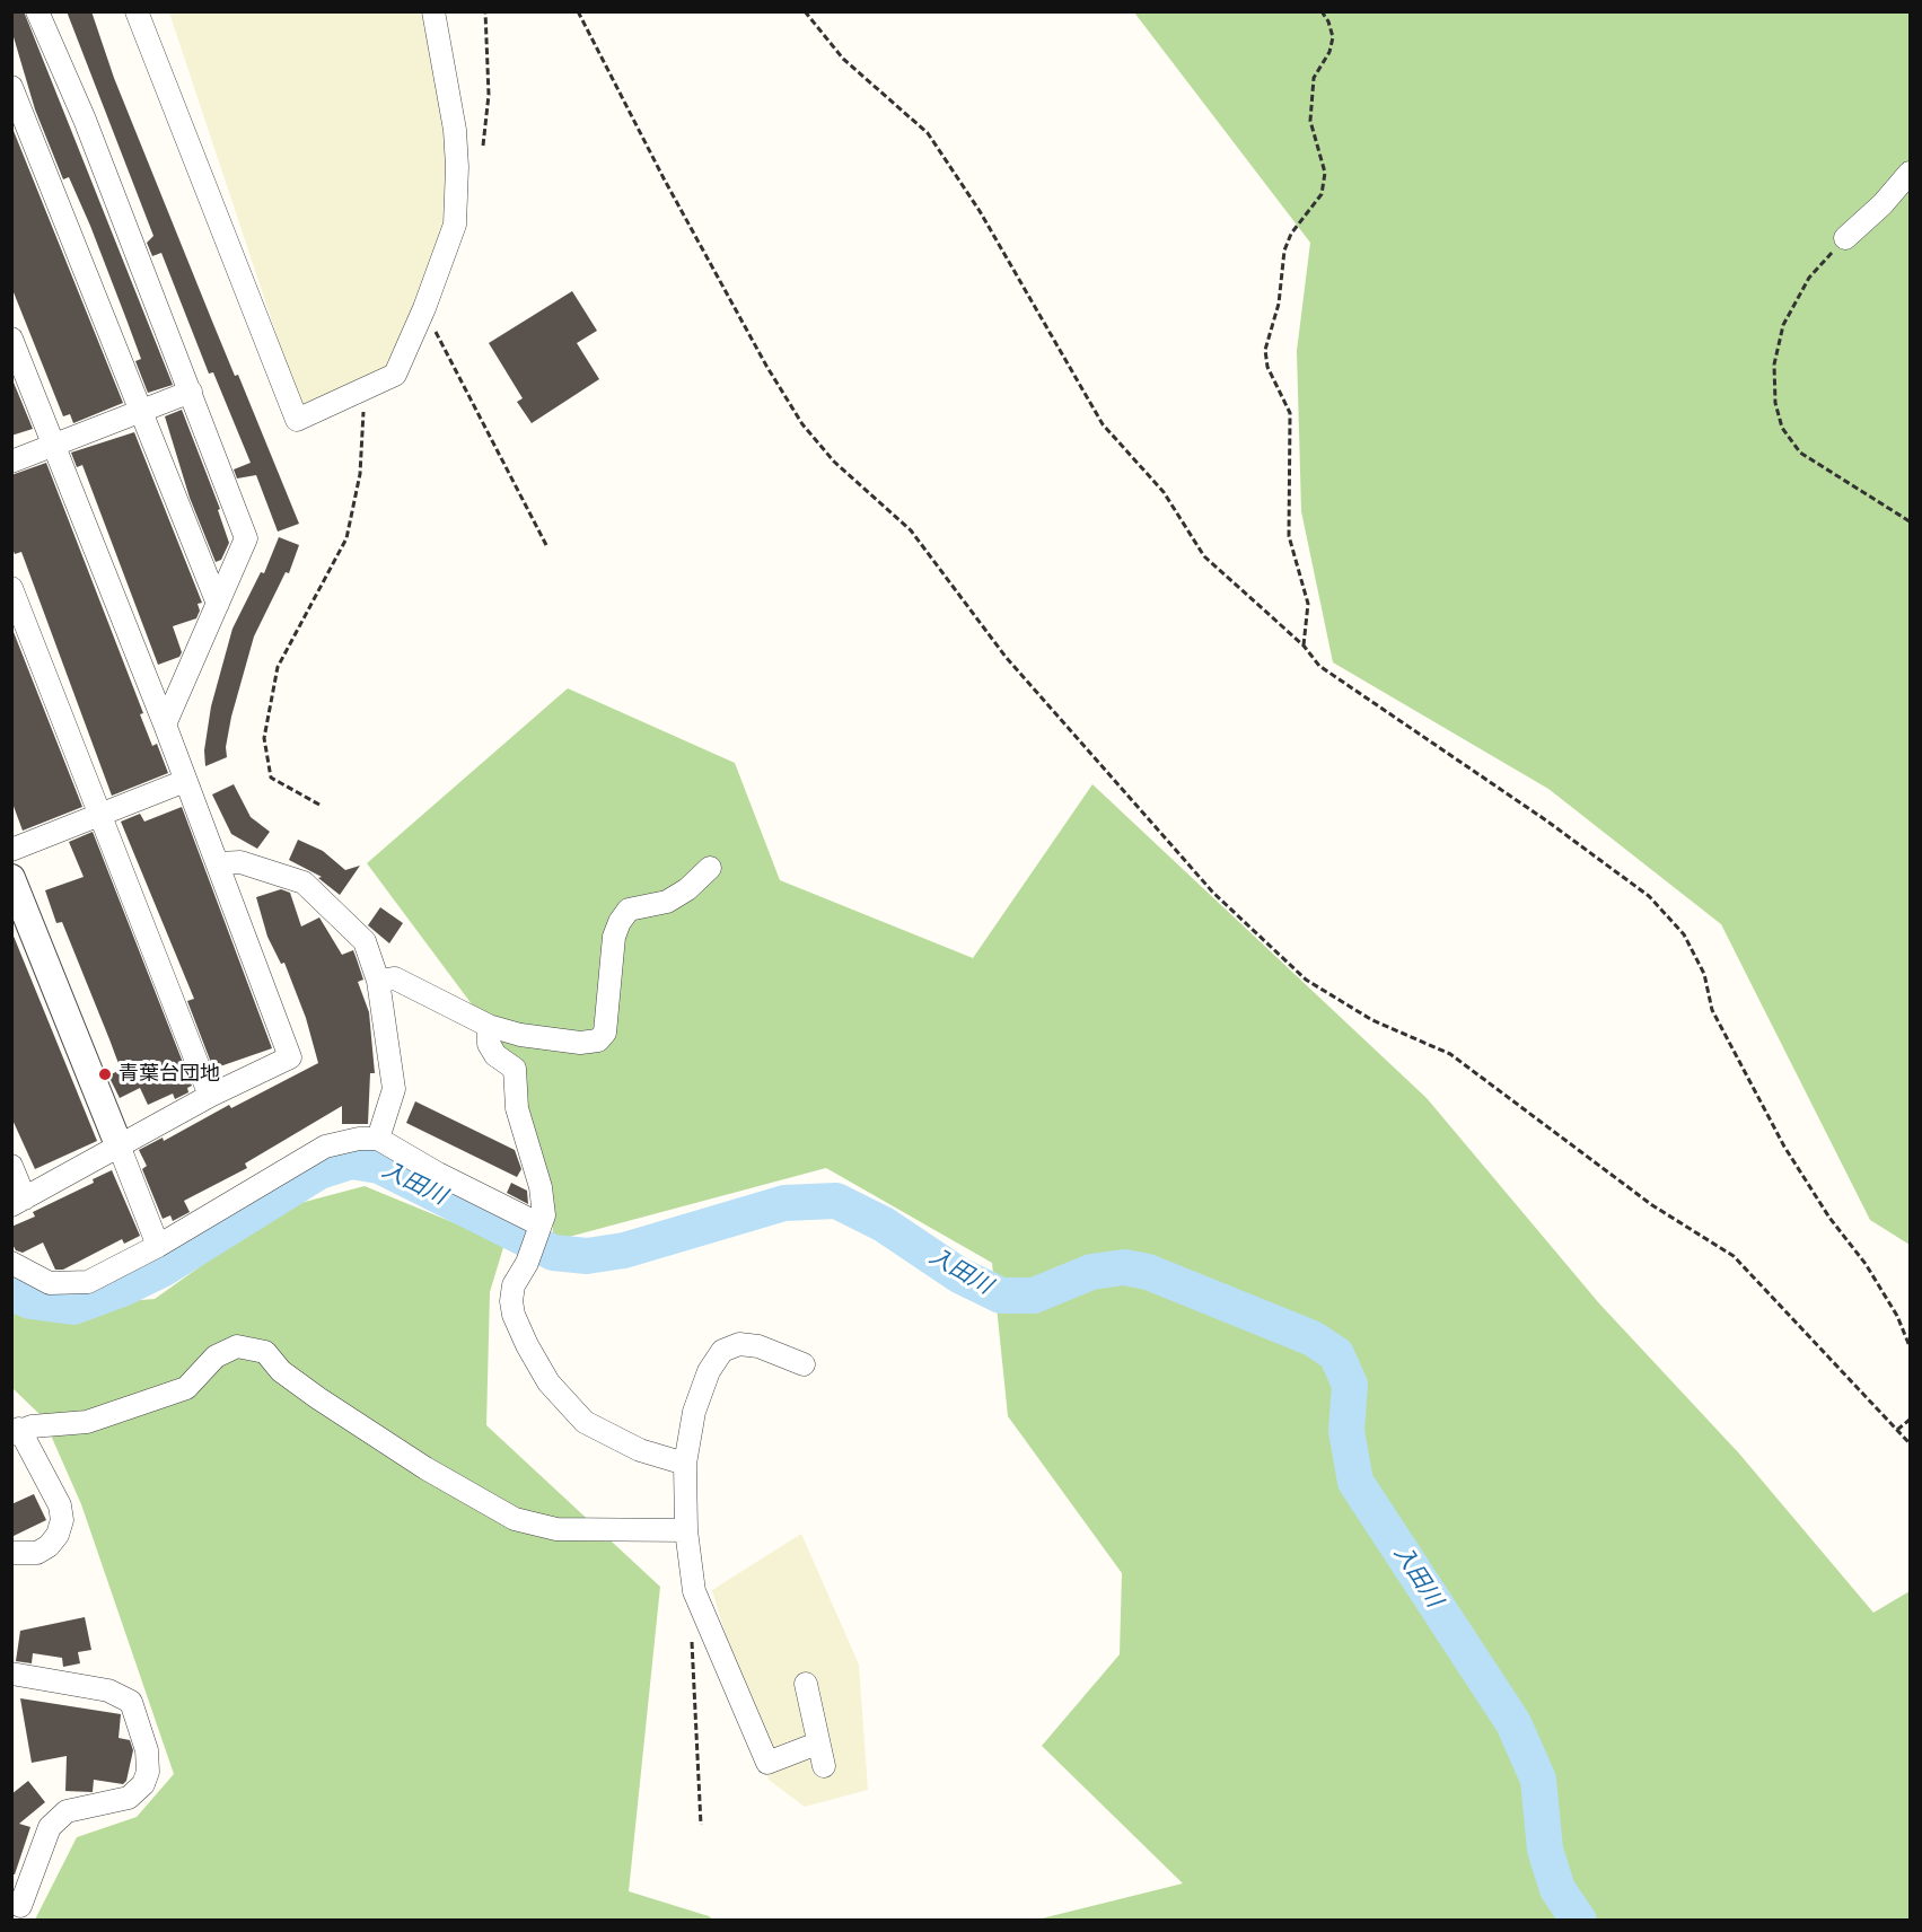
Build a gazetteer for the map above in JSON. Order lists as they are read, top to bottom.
{
  "water": ["入田川"],
  "places": ["青葉台団地"]
}
